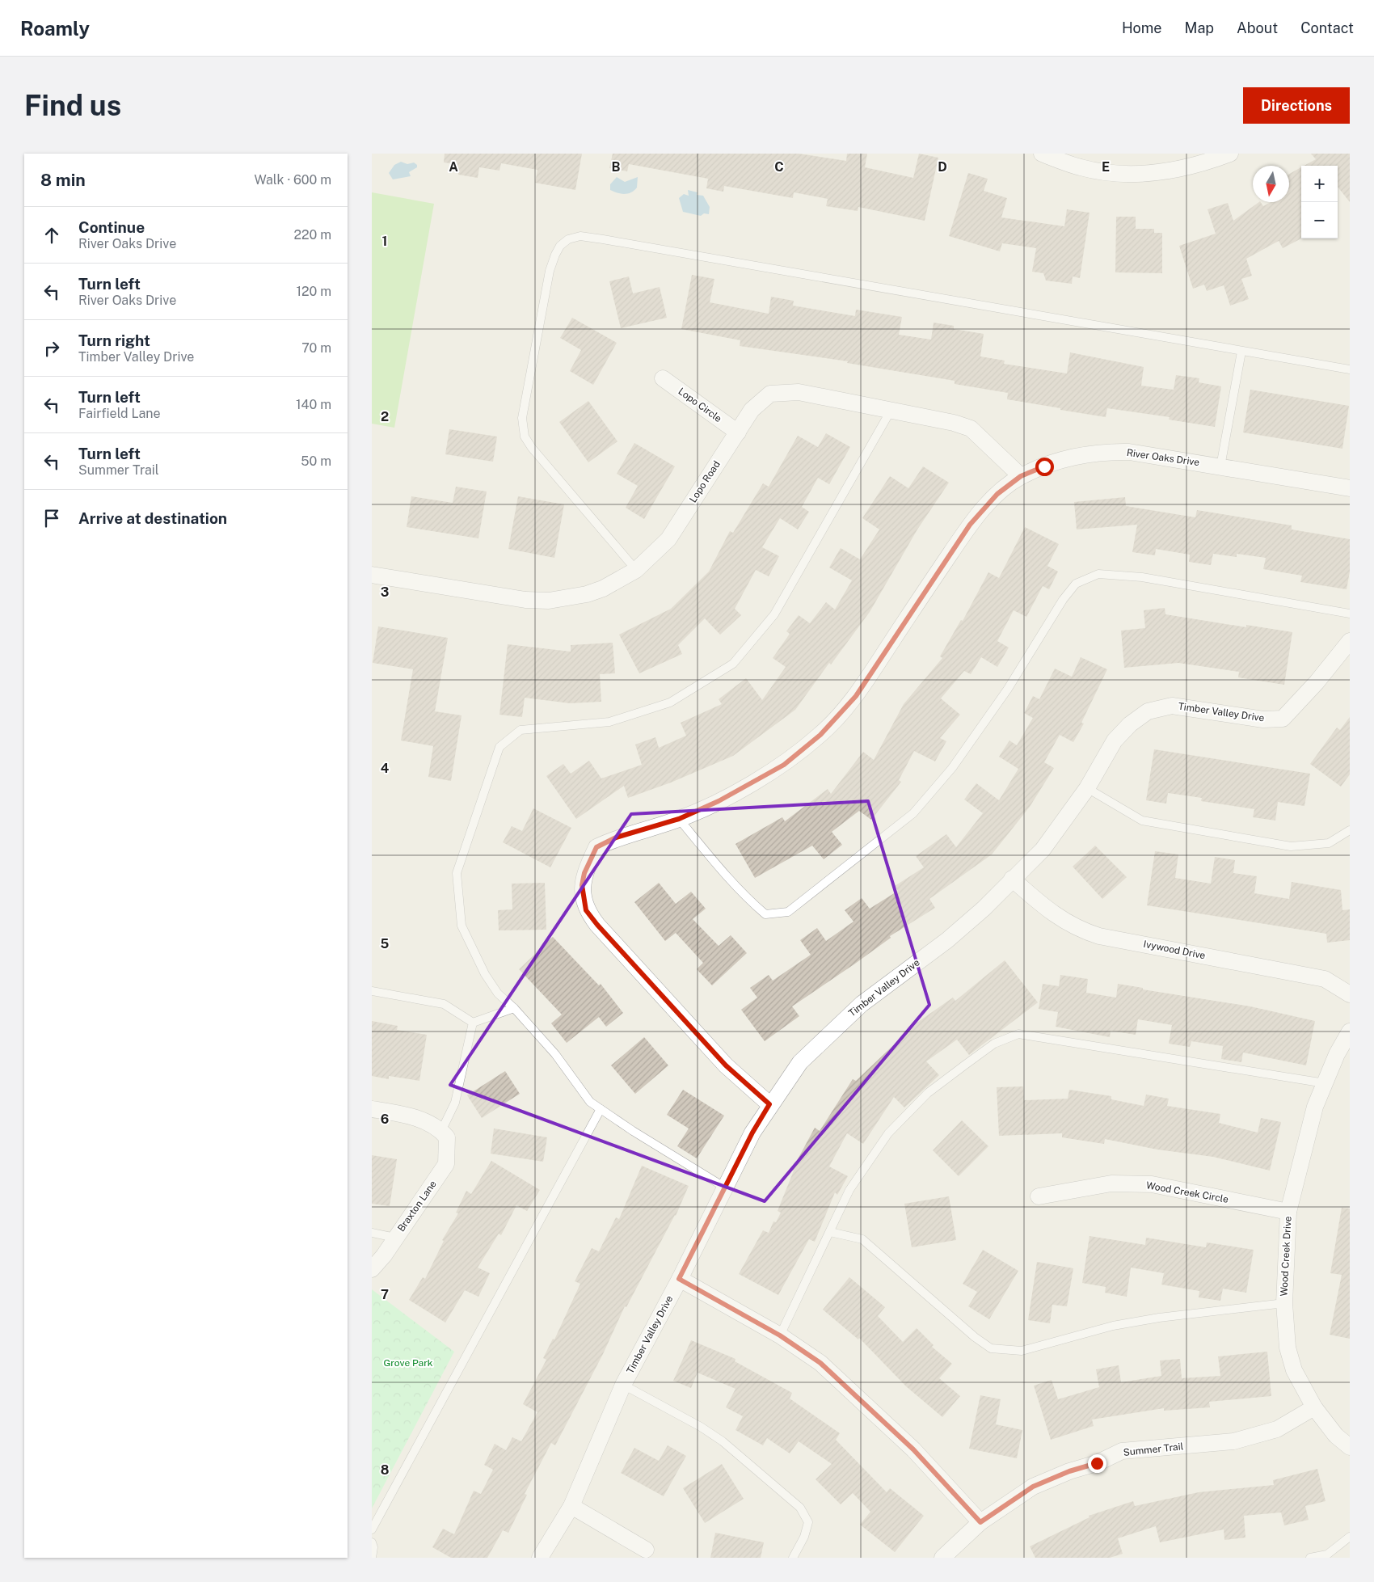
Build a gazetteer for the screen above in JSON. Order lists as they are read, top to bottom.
{
  "streets": {
    "street": [
      "Lopo Circle",
      "River Oaks Drive",
      "Lopo Road",
      "Timber Valley Drive",
      "Ivywood Drive",
      "Wood Creek Circle",
      "Braxton Lane",
      "Wood Creek Drive",
      "Summer Trail"
    ]
  },
  "crossings": [
    ["Lopo Circle", "Lopo Road"],
    ["River Oaks Drive", "Lopo Road"],
    ["River Oaks Drive", "Timber Valley Drive"],
    ["Timber Valley Drive", "Ivywood Drive"],
    ["Wood Creek Circle", "Wood Creek Drive"],
    ["Wood Creek Drive", "Summer Trail"]
  ],
  "parks": ["Grove Park"],
  "north": "bottom",
  "page": {
    "header": "Roamly",
    "nav": [
      "Home",
      "Map",
      "About",
      "Contact"
    ],
    "buttons": "Directions",
    "title": "Find us",
    "heading": ["8 min", "Walk · 600 m"],
    "map_buttons": ["+", "−"],
    "list": [
      ["Continue", "River Oaks Drive", "220 m"],
      ["Turn left", "River Oaks Drive", "120 m"],
      ["Turn right", "Timber Valley Drive", "70 m"],
      ["Turn left", "Fairfield Lane", "140 m"],
      ["Turn left", "Summer Trail", "50 m"],
      "Arrive at destination"
    ]
  },
  "grid": {
    "columns": [
      "A",
      "B",
      "C",
      "D",
      "E"
    ],
    "rows": [
      "1",
      "2",
      "3",
      "4",
      "5",
      "6",
      "7",
      "8"
    ]
  }
}
